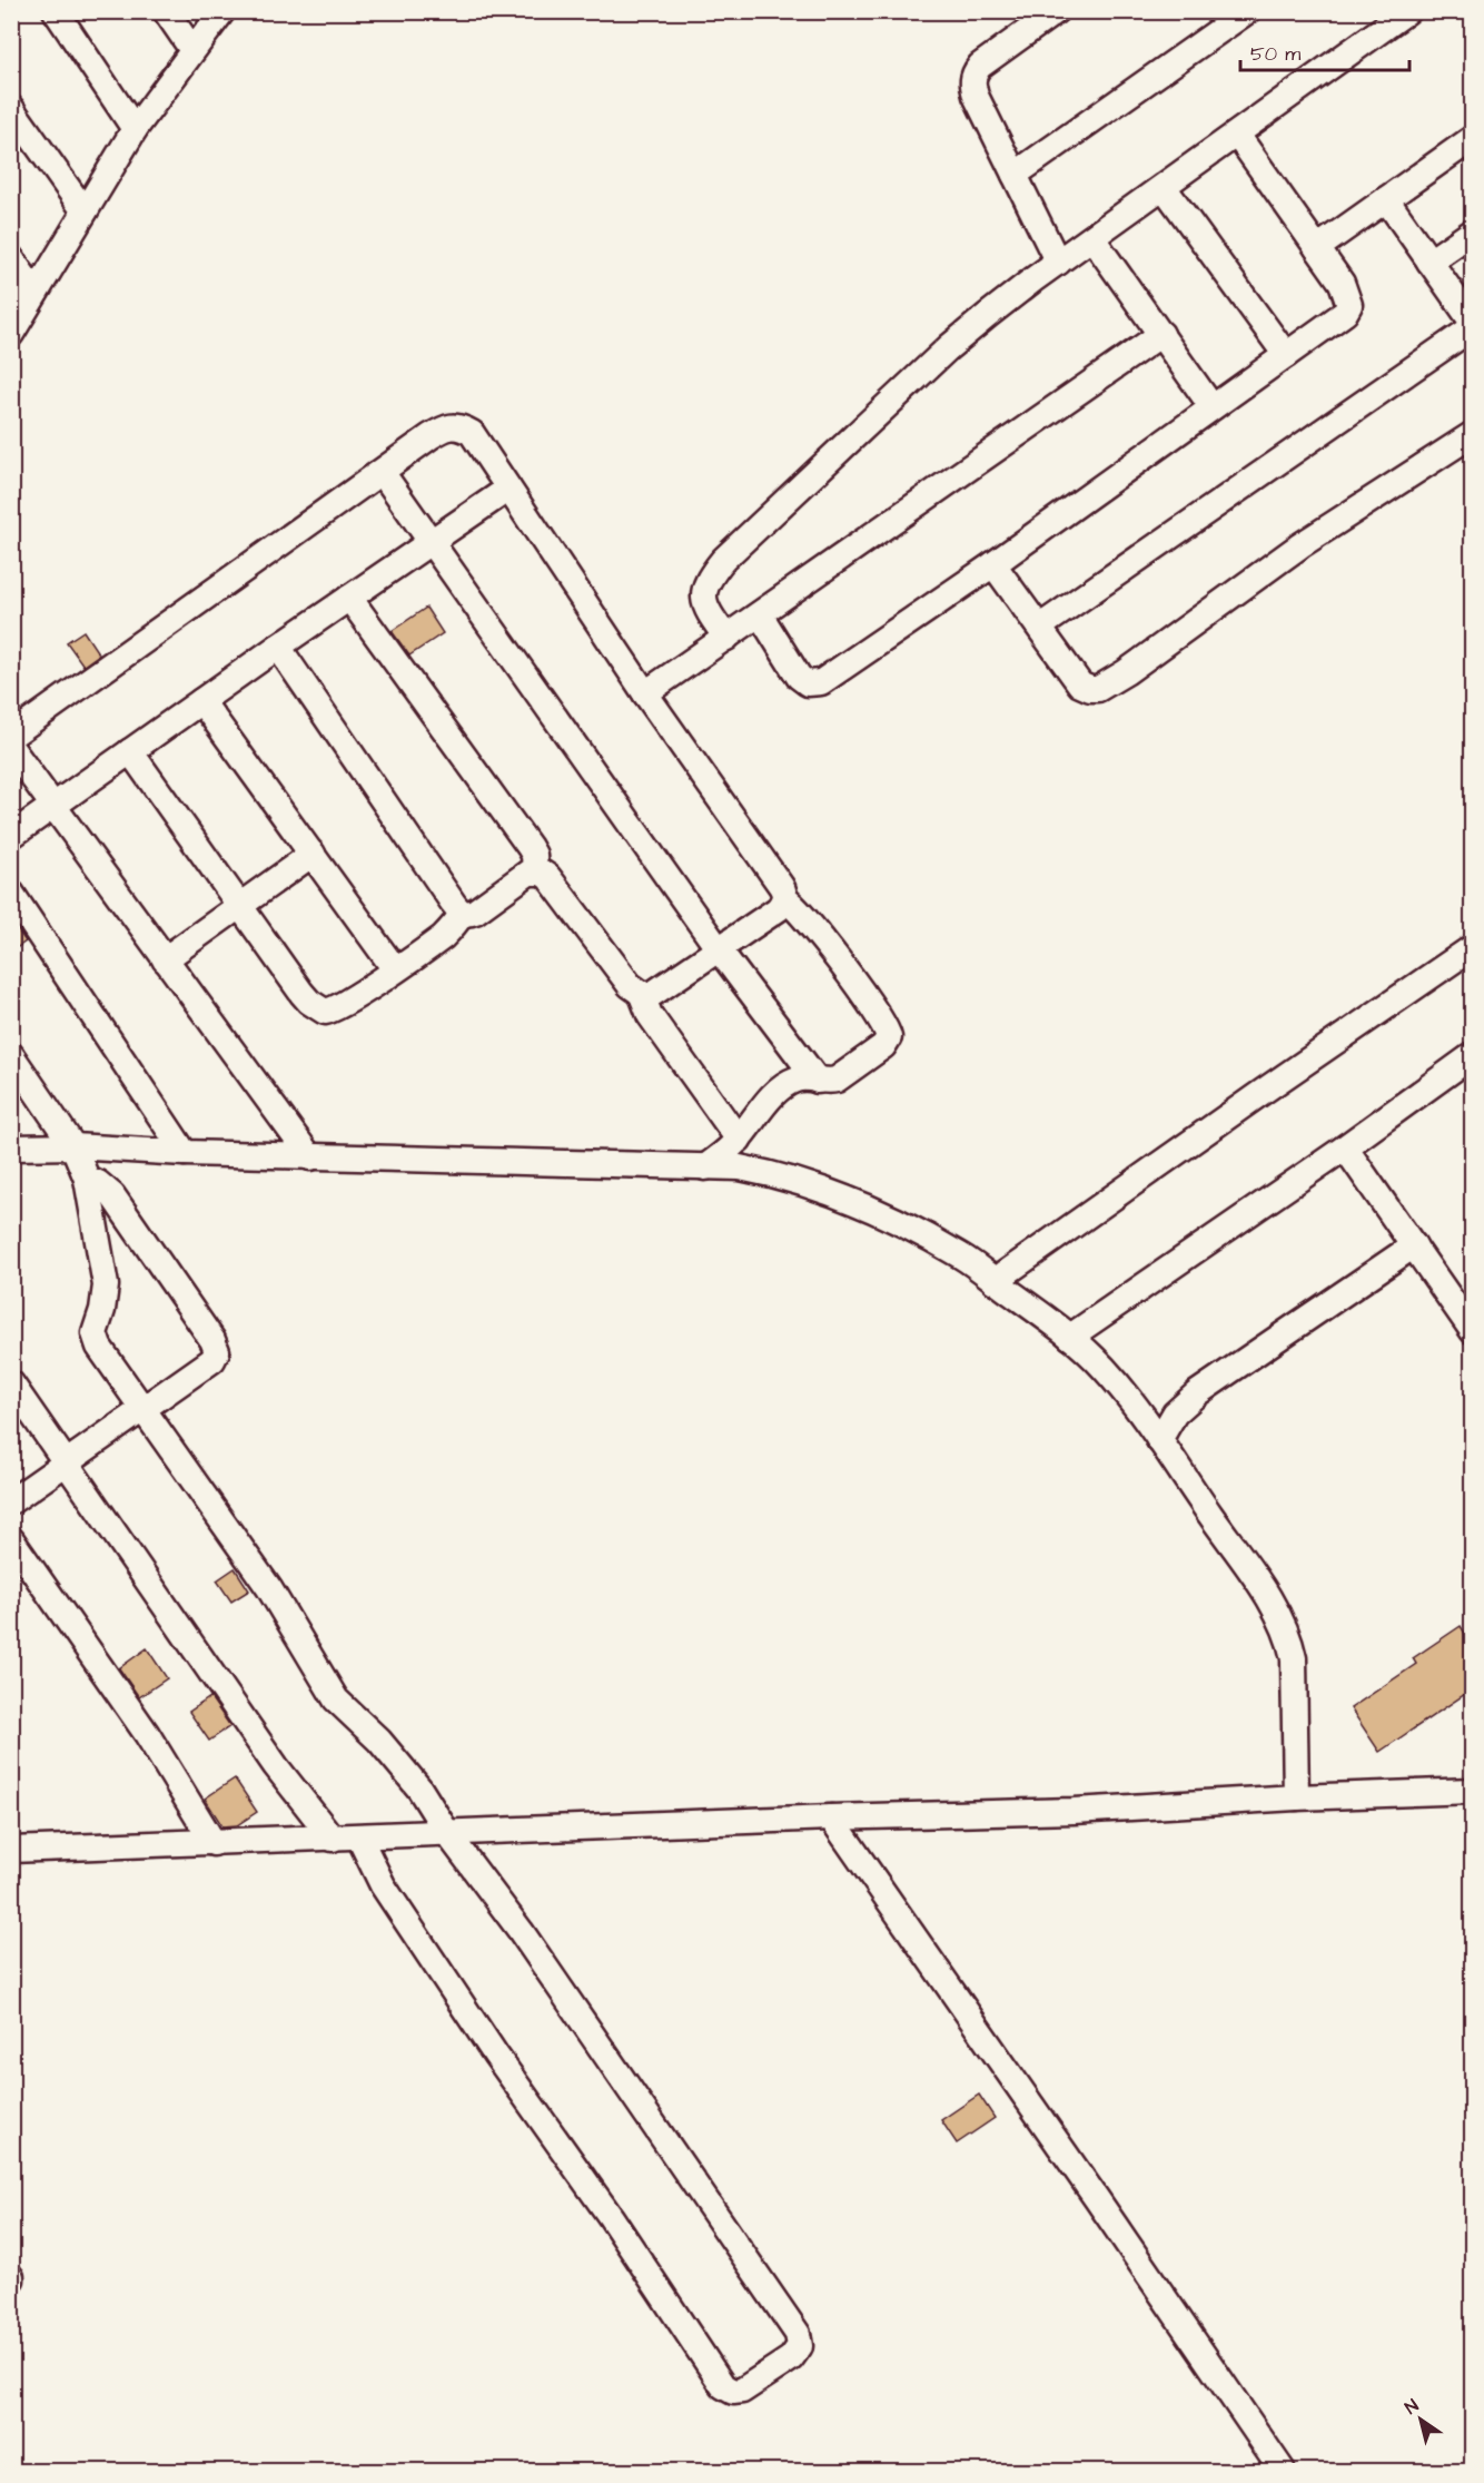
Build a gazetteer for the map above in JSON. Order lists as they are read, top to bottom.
{
  "scale_bar": "50 m",
  "north": "top left"
}
